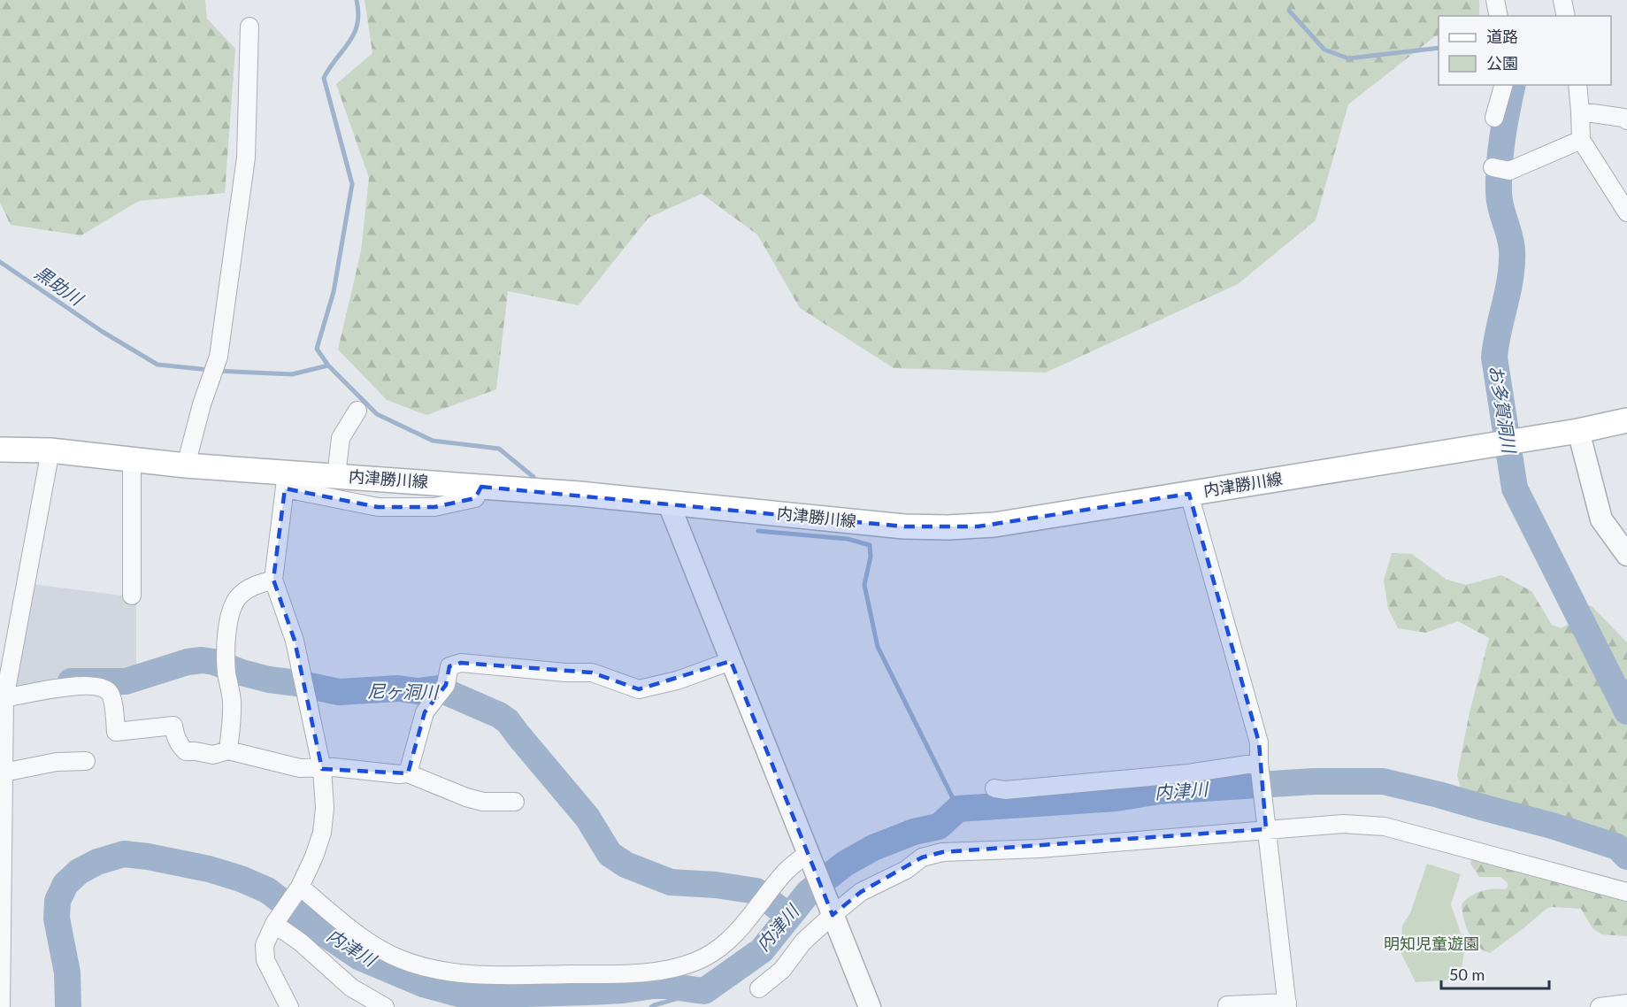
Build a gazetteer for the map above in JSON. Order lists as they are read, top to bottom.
{
  "streets": {
    "main road": ["内津勝川線"]
  },
  "water": [
    "黒助川",
    "お多賀洞川",
    "尼ヶ洞川",
    "内津川"
  ],
  "parks": ["明知児童遊園"],
  "legend": ["道路", "公園"],
  "scale_bar": "50 m"
}
